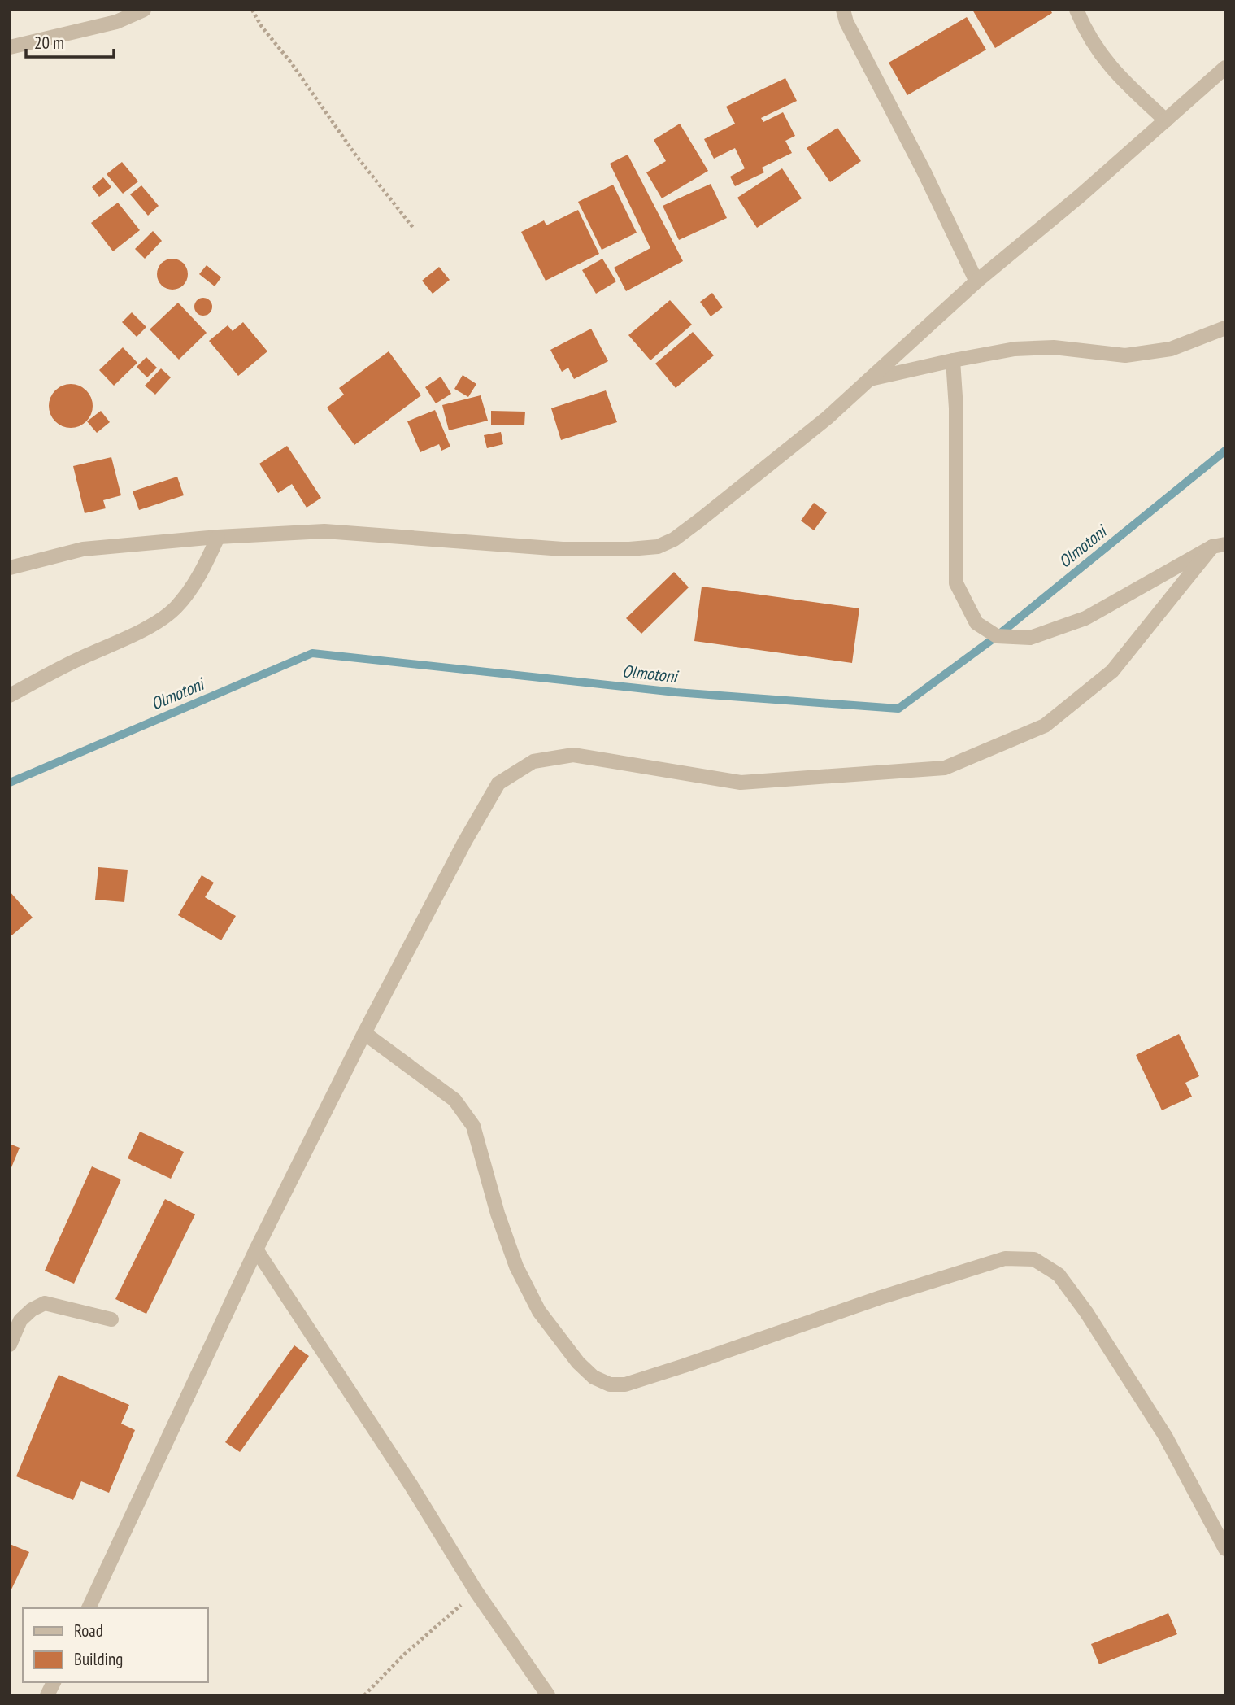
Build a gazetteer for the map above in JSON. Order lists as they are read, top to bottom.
{
  "water": ["Olmotoni"],
  "legend": ["Road", "Building"],
  "scale_bar": "20 m"
}
